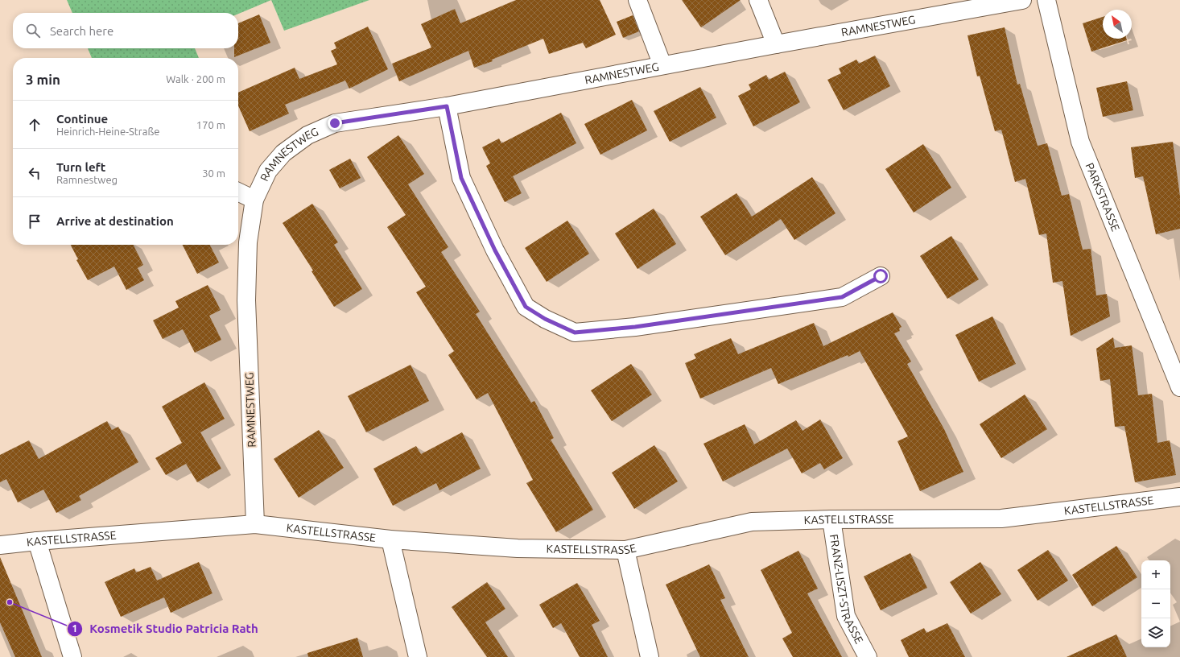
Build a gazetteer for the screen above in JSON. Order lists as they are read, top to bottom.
{
  "streets": {
    "street": [
      "RAMNESTWEG",
      "PARKSTRASSE",
      "KASTELLSTRASSE",
      "FRANZ-LISZT-STRASSE"
    ]
  },
  "crossings": [
    ["RAMNESTWEG", "KASTELLSTRASSE"],
    ["KASTELLSTRASSE", "FRANZ-LISZT-STRASSE"]
  ],
  "places": ["Kosmetik Studio Patricia Rath"],
  "north": "top left",
  "page": {
    "search": "Search here",
    "heading": ["3 min", "Walk · 200 m"],
    "list": [
      ["Continue", "Heinrich-Heine-Straße", "170 m"],
      ["Turn left", "Ramnestweg", "30 m"],
      "Arrive at destination"
    ],
    "map_buttons": ["+", "−"]
  }
}
